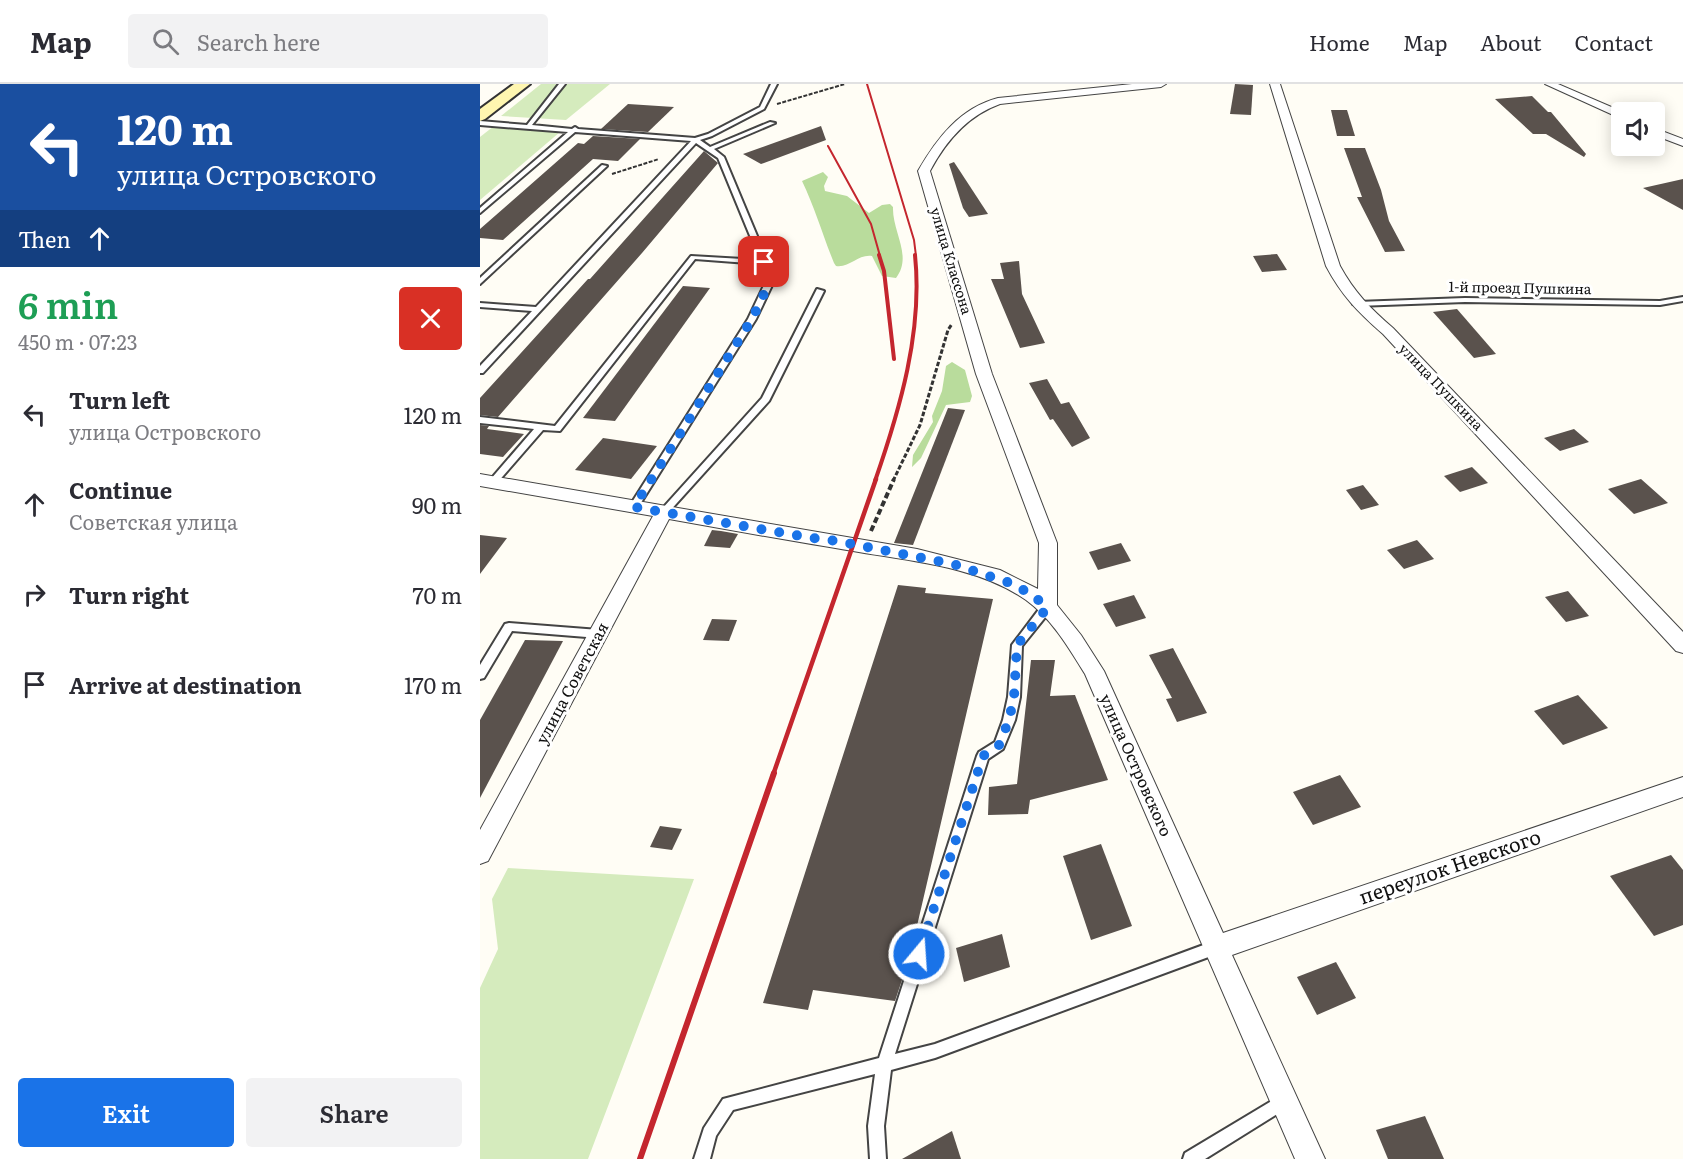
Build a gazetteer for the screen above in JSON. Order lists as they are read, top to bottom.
{
  "streets": {
    "street": [
      "улица Классона",
      "улица Пушкина",
      "улица Советская",
      "улица Островского",
      "переулок Невского"
    ],
    "lane": ["1-й проезд Пушкина"]
  },
  "crossings": [
    ["улица Классона", "улица Островского"],
    ["1-й проезд Пушкина", "улица Пушкина"],
    ["улица Советская", "улица Островского"],
    ["улица Островского", "переулок Невского"]
  ],
  "page": {
    "header": "Map",
    "search": "Search here",
    "nav": [
      "Home",
      "Map",
      "About",
      "Contact"
    ],
    "turn": ["120 m", "улица Островского"],
    "then": "Then",
    "heading": ["6 min", "450 m · 07:23"],
    "list": [
      {
        "name": "Turn left",
        "note": "улица Островского",
        "value": "120 m"
      },
      {
        "name": "Continue",
        "note": "Советская улица",
        "value": "90 m"
      },
      {
        "name": "Turn right",
        "value": "70 m"
      },
      {
        "name": "Arrive at destination",
        "value": "170 m"
      }
    ],
    "buttons": ["Exit", "Share"]
  }
}
